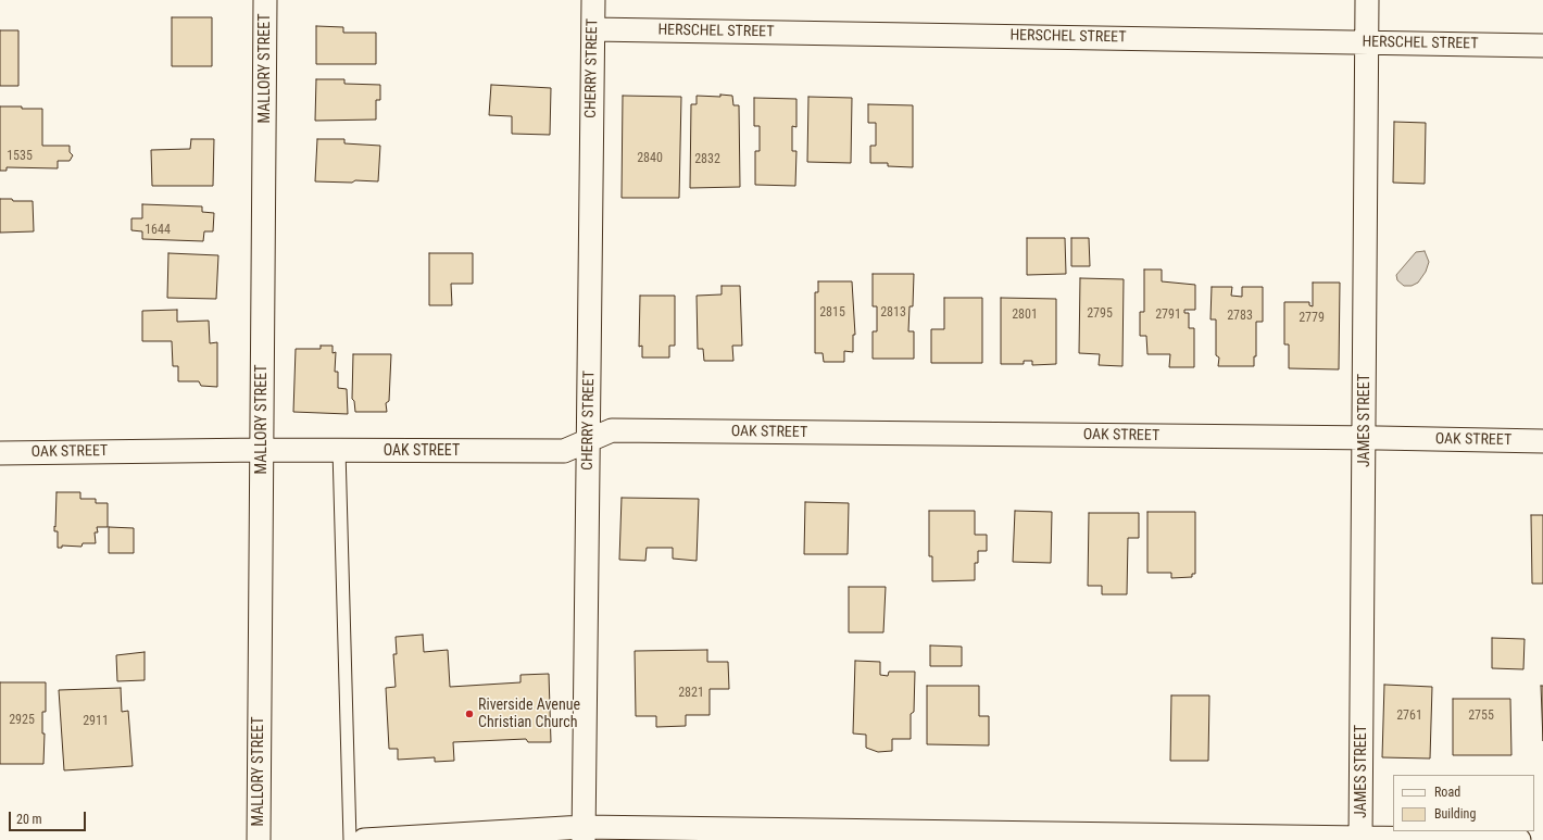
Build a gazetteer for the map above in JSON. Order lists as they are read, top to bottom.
{
  "streets": {
    "street": [
      "HERSCHEL STREET",
      "MALLORY STREET",
      "CHERRY STREET",
      "JAMES STREET",
      "OAK STREET"
    ]
  },
  "crossings": [
    ["HERSCHEL STREET", "CHERRY STREET"],
    ["HERSCHEL STREET", "JAMES STREET"],
    ["MALLORY STREET", "OAK STREET"],
    ["CHERRY STREET", "OAK STREET"],
    ["JAMES STREET", "OAK STREET"]
  ],
  "places": ["Riverside Avenue Christian Church"],
  "house_numbers": [
    "1535",
    "2840",
    "2832",
    "1644",
    "2815",
    "2813",
    "2795",
    "2801",
    "2791",
    "2783",
    "2779",
    "2821",
    "2761",
    "2755",
    "2925",
    "2911"
  ],
  "legend": ["Road", "Building"],
  "scale_bar": "20 m"
}
